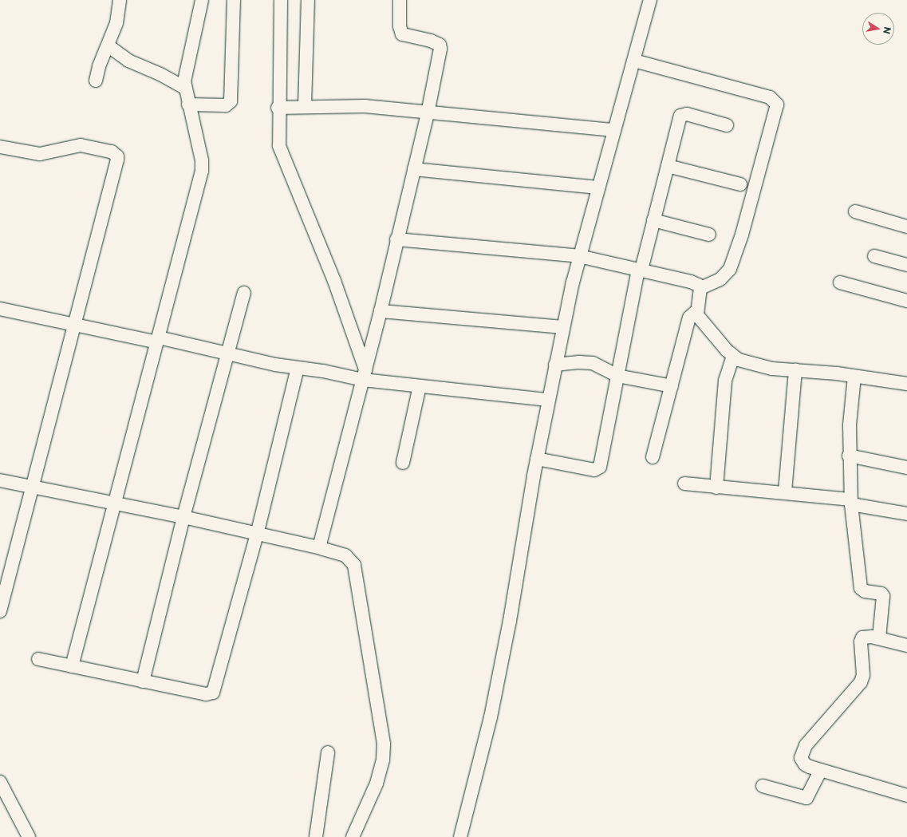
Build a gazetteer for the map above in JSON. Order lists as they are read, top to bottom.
{
  "north": "right"
}
